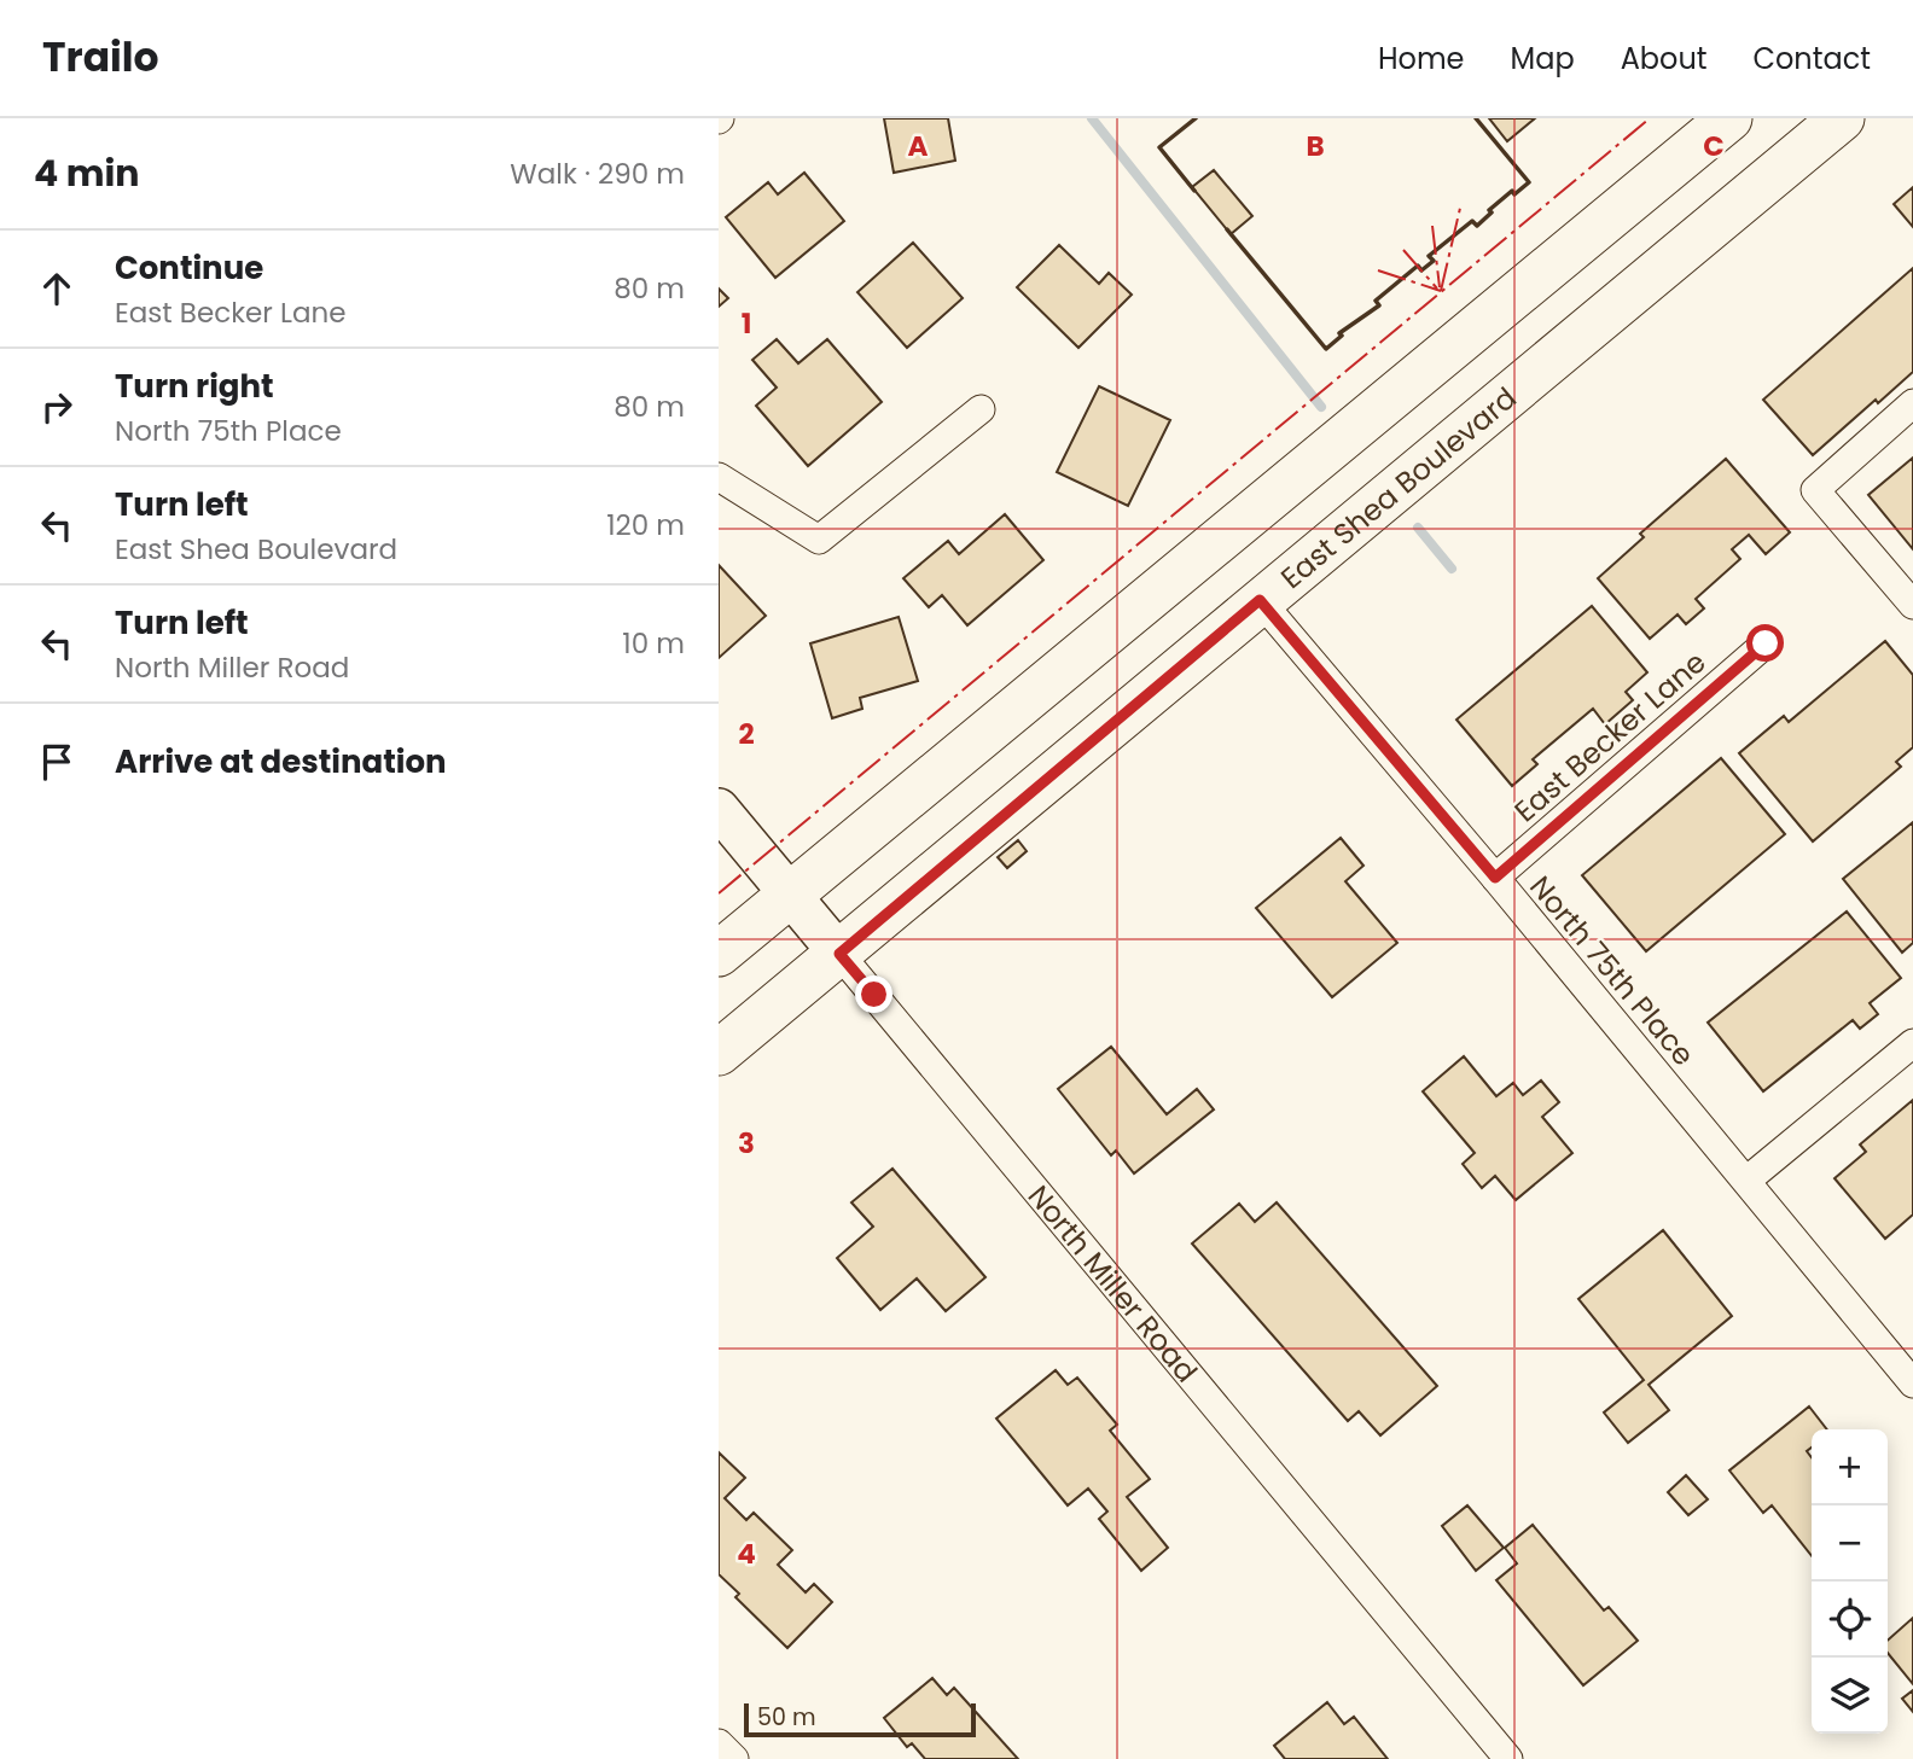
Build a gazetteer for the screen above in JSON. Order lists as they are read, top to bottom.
{
  "streets": {
    "main road": ["East Shea Boulevard"],
    "street": ["East Becker Lane", "North 75th Place", "North Miller Road"]
  },
  "crossings": [
    ["East Shea Boulevard", "North 75th Place"],
    ["East Shea Boulevard", "North Miller Road"],
    ["East Becker Lane", "North 75th Place"]
  ],
  "scale_bar": "50 m",
  "page": {
    "header": "Trailo",
    "nav": [
      "Home",
      "Map",
      "About",
      "Contact"
    ],
    "heading": ["4 min", "Walk · 290 m"],
    "list": [
      ["Continue", "East Becker Lane", "80 m"],
      ["Turn right", "North 75th Place", "80 m"],
      ["Turn left", "East Shea Boulevard", "120 m"],
      ["Turn left", "North Miller Road", "10 m"],
      "Arrive at destination"
    ],
    "map_buttons": ["+", "−"],
    "scale": "50 m"
  },
  "grid": {
    "columns": ["A", "B", "C"],
    "rows": [
      "1",
      "2",
      "3",
      "4"
    ]
  }
}
